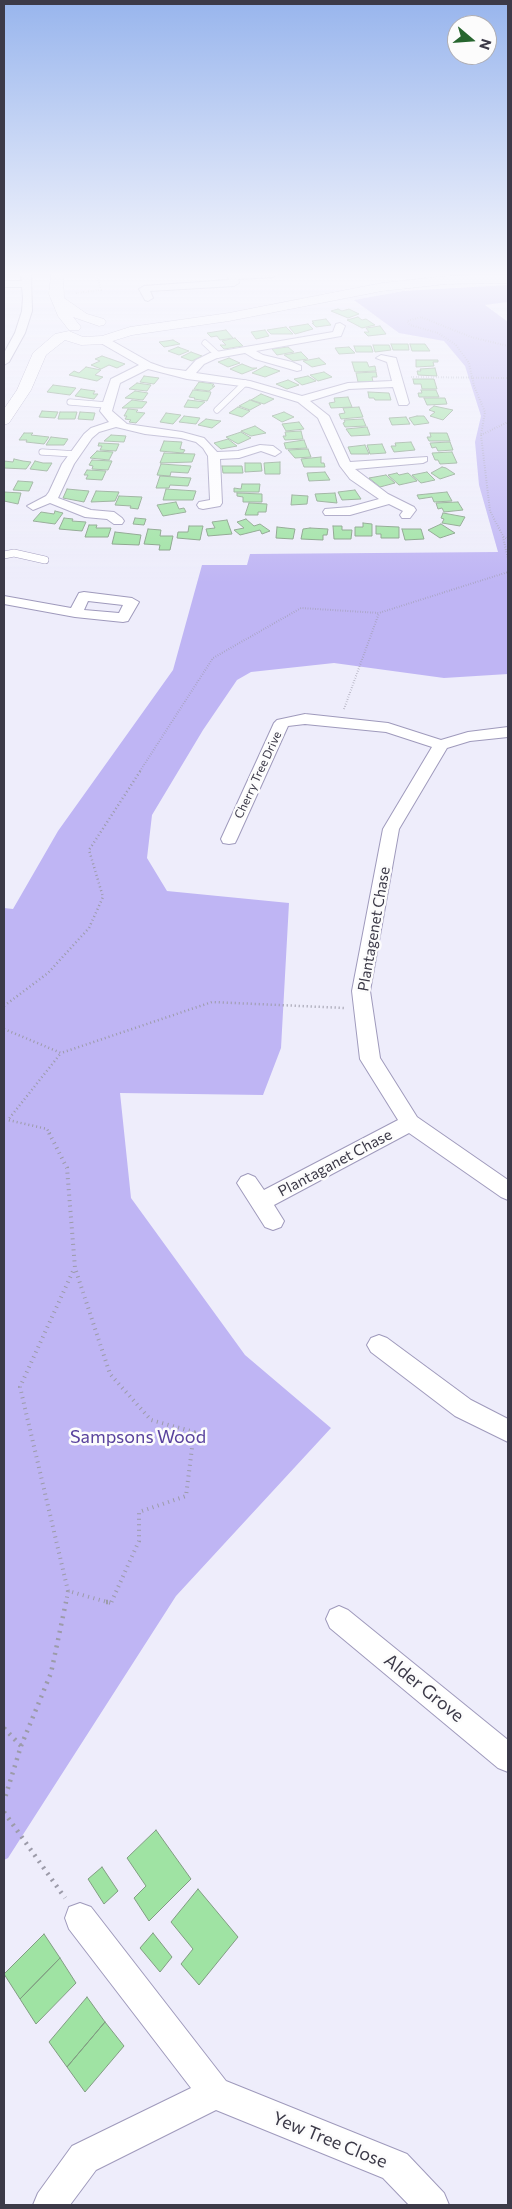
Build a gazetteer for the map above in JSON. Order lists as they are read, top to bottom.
{
  "streets": {
    "street": [
      "Cherry Tree Drive",
      "Plantagenet Chase",
      "Plantaganet Chase",
      "Alder Grove",
      "Yew Tree Close"
    ]
  },
  "crossings": [
    ["Cherry Tree Drive", "Plantagenet Chase"],
    ["Plantagenet Chase", "Plantaganet Chase"]
  ],
  "parks": ["Sampsons Wood"],
  "north": "right"
}
